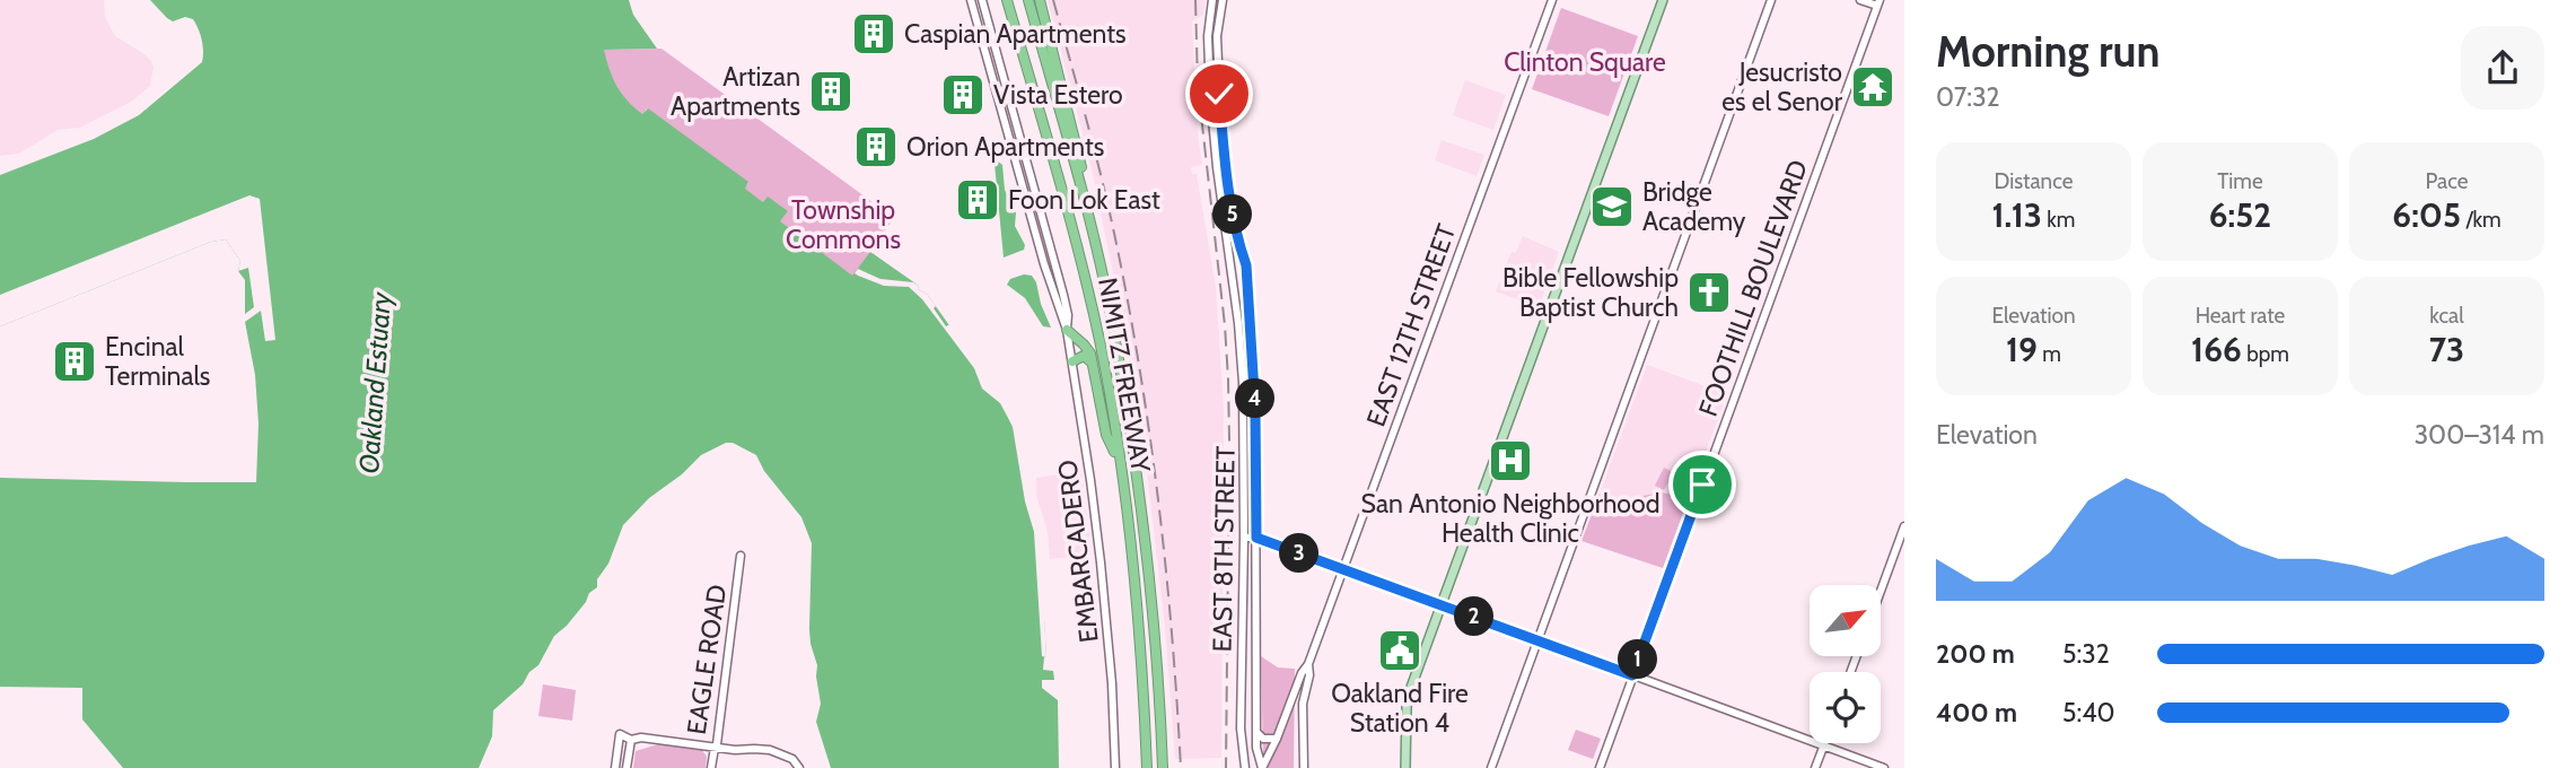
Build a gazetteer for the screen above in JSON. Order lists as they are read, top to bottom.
{
  "streets": {
    "highway": ["NIMITZ FREEWAY"],
    "main road": [
      "FOOTHILL BOULEVARD",
      "EAST 12TH STREET",
      "EAST 8TH STREET",
      "EMBARCADERO",
      "EAGLE ROAD"
    ]
  },
  "crossings": [
    ["EAST 12TH STREET", "EAST 8TH STREET"]
  ],
  "water": ["Oakland Estuary"],
  "parks": ["Clinton Square", "Township Commons"],
  "places": {
    "building": [
      "Caspian Apartments",
      "Artizan Apartments",
      "Vista Estero",
      "Orion Apartments",
      "Foon Lok East",
      "Encinal Terminals"
    ],
    "temple": ["Jesucristo es el Senor"],
    "school or university": ["Bridge Academy"],
    "church": ["Bible Fellowship Baptist Church"],
    "hospital": ["San Antonio Neighborhood Health Clinic"],
    "public building": ["Oakland Fire Station 4"]
  },
  "north": "top right",
  "page": {
    "heading": ["Morning run", "07:32"],
    "stats": [
      ["Distance", "1.13 km"],
      ["Time", "6:52"],
      ["Pace", "6:05 /km"],
      ["Elevation", "19 m"],
      ["Heart rate", "166 bpm"],
      ["kcal", "73"]
    ],
    "pins": [
      "5",
      "4",
      "3",
      "2",
      "1"
    ],
    "chart": ["Elevation", "300–314 m"],
    "list": [
      {
        "name": "200 m",
        "note": "5:32"
      },
      {
        "name": "400 m",
        "note": "5:40"
      }
    ]
  }
}
